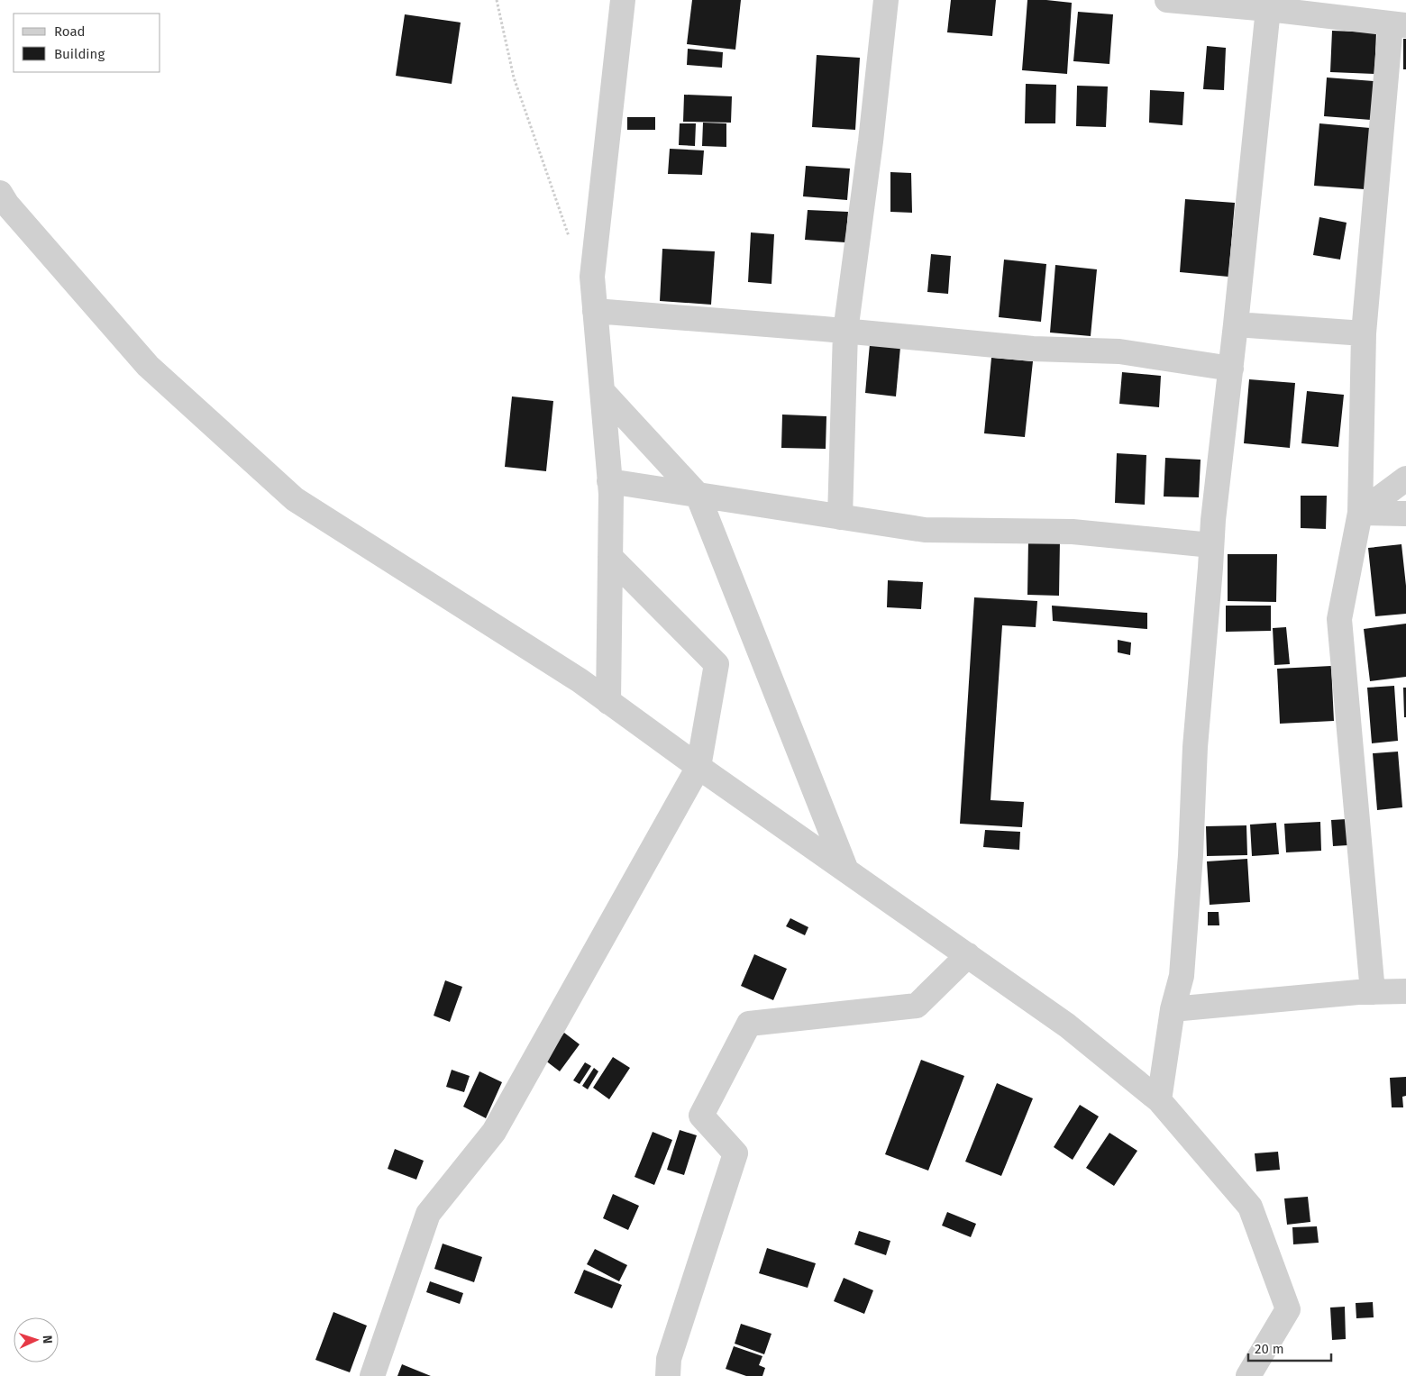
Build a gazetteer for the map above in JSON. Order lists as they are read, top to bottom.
{
  "legend": ["Road", "Building"],
  "scale_bar": "20 m",
  "north": "right"
}
